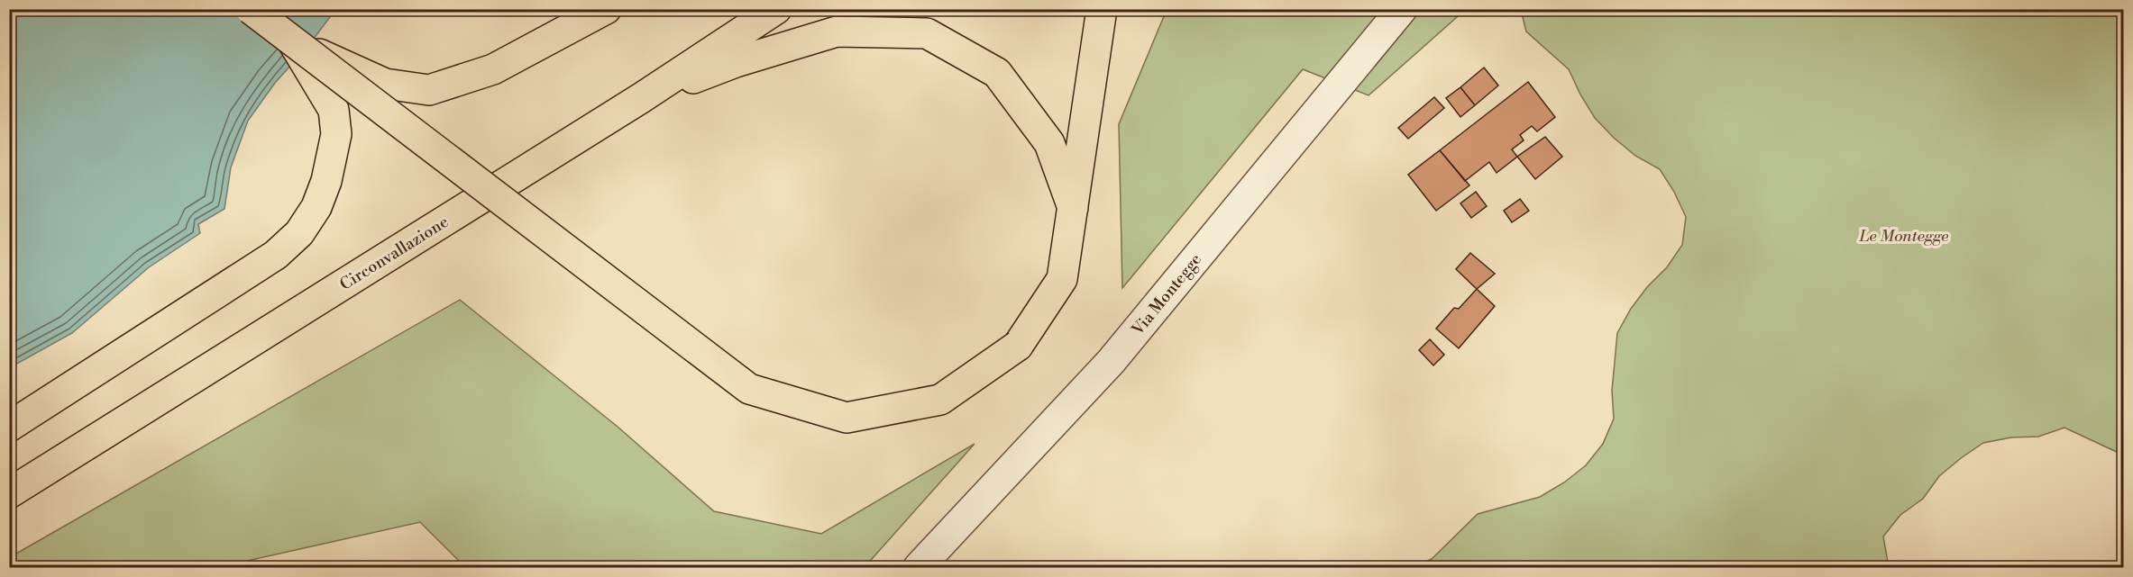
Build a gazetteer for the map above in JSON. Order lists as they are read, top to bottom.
{
  "streets": {
    "highway": ["Circonvallazione"],
    "street": ["Via Montegge"]
  },
  "parks": ["Le Montegge"]
}
